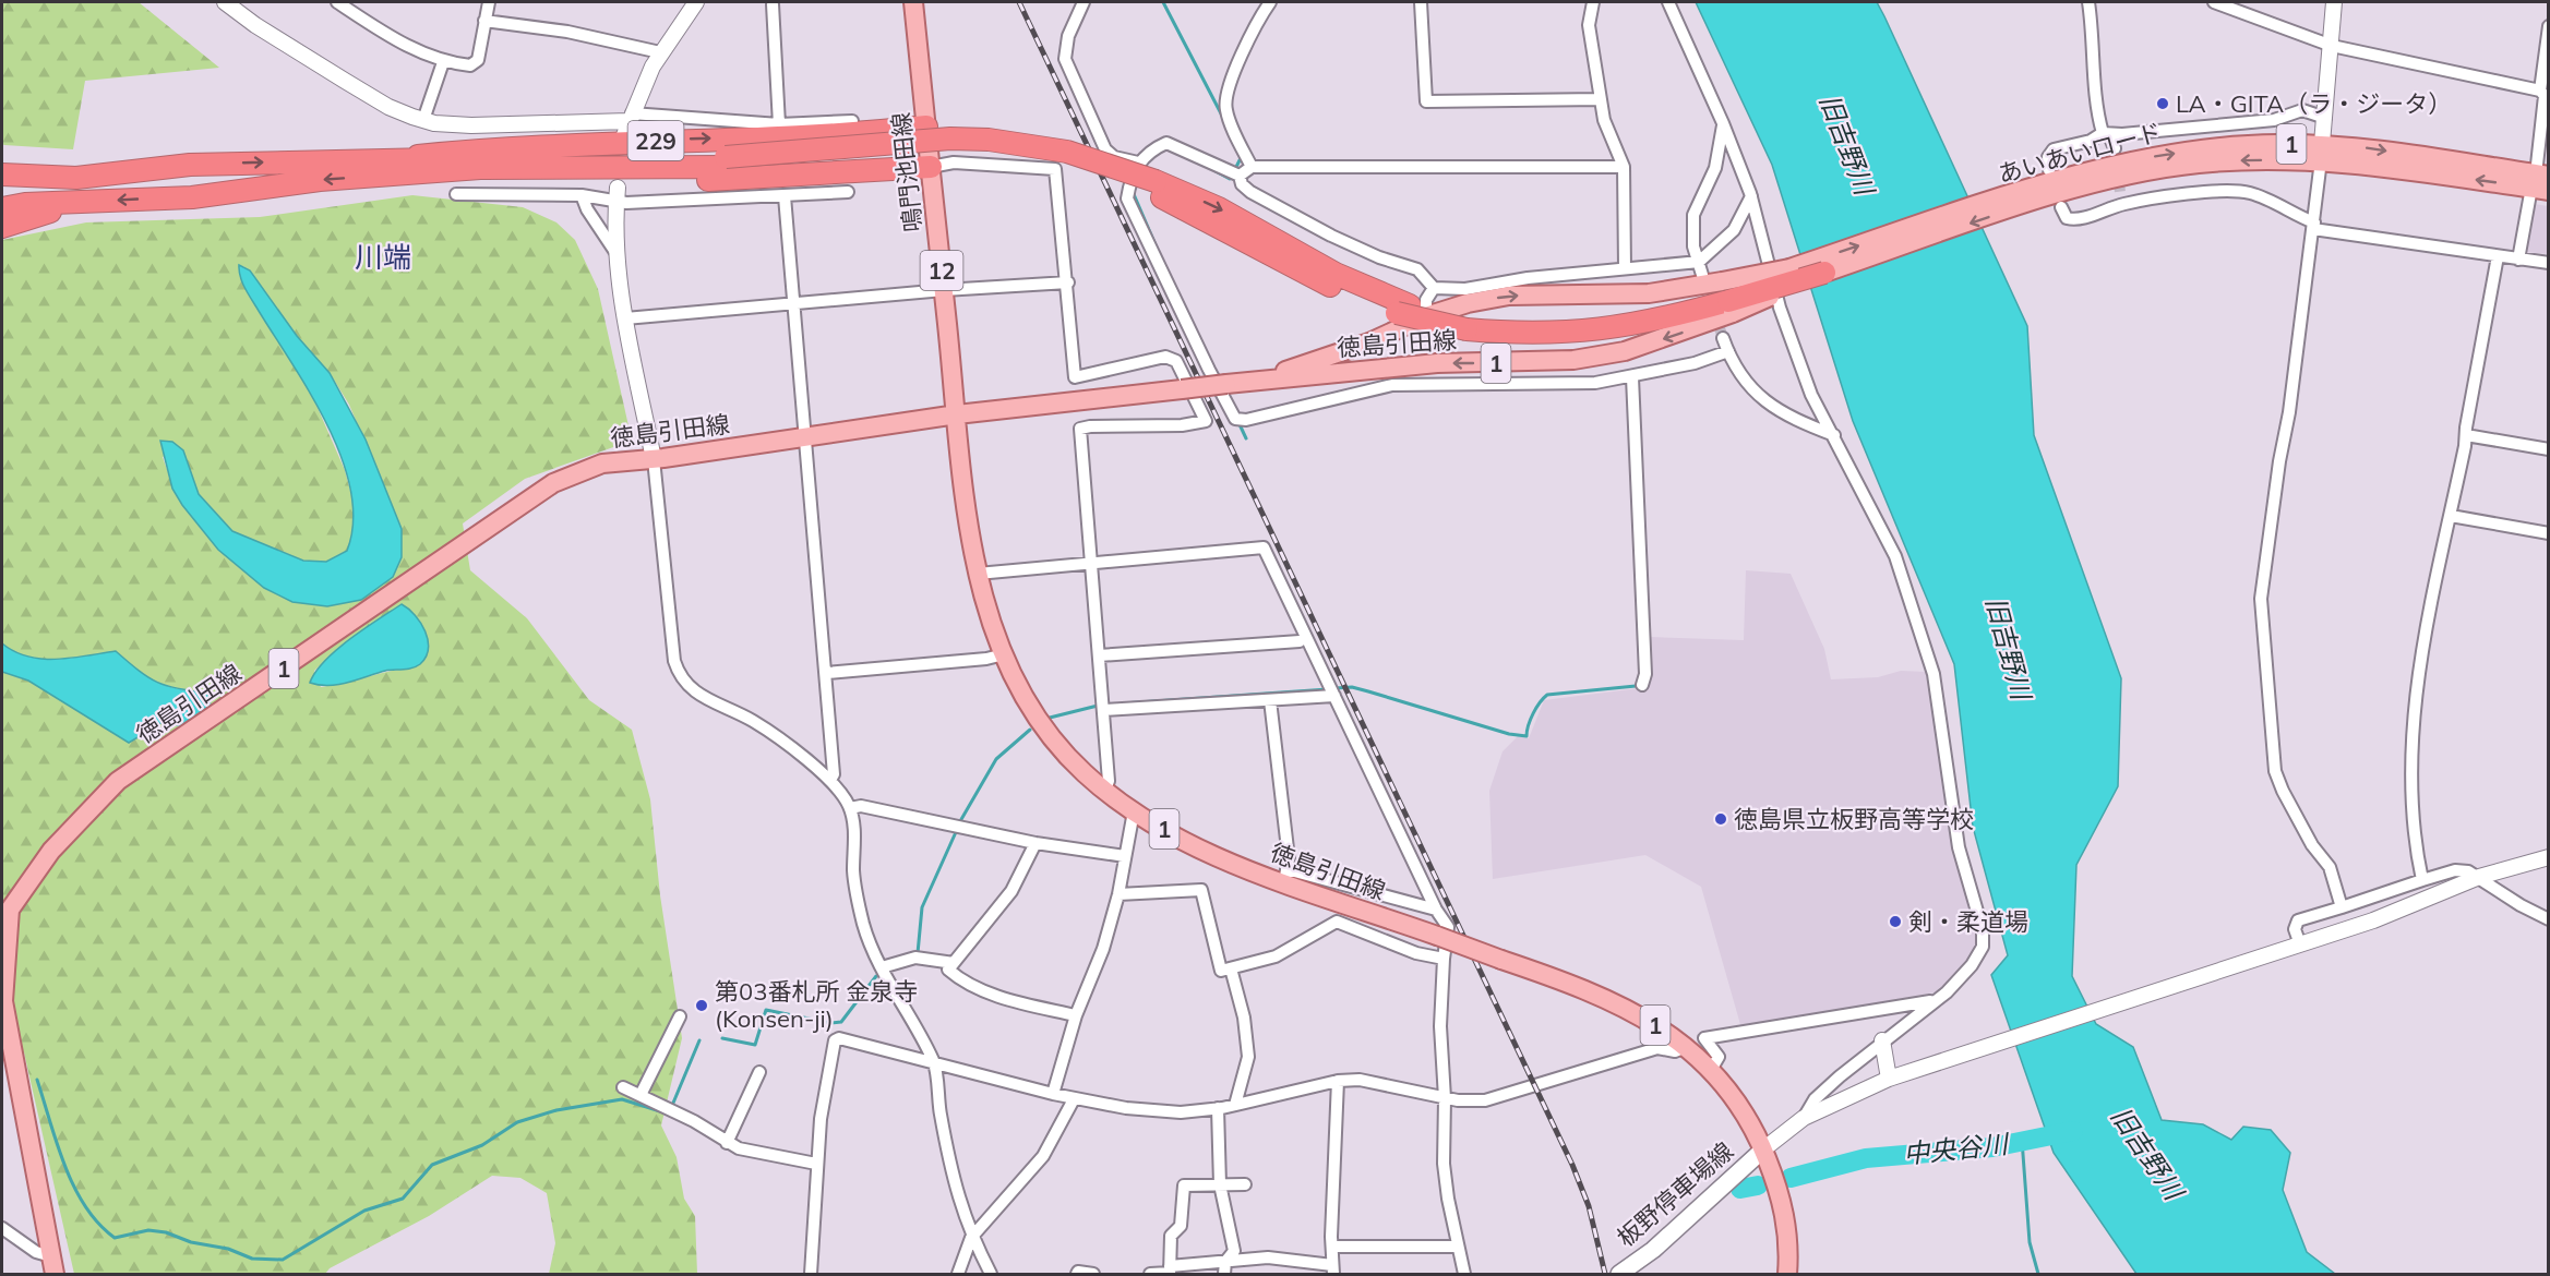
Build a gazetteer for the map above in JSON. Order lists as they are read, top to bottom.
{
  "streets": {
    "highway": ["229"],
    "main road": [
      "1",
      "あいあいロード",
      "鳴門池田線",
      "12",
      "徳島引田線",
      "板野停車場線"
    ]
  },
  "crossings": [
    ["229", "鳴門池田線"],
    ["鳴門池田線", "徳島引田線"],
    ["徳島引田線", "板野停車場線"]
  ],
  "districts": ["川端"],
  "water": ["旧吉野川", "中央谷川"],
  "places": [
    "LA・GITA（ラ・ジータ）",
    "徳島県立板野高等学校",
    "剣・柔道場",
    "第03番札所 金泉寺 (Konsen-ji)"
  ]
}
